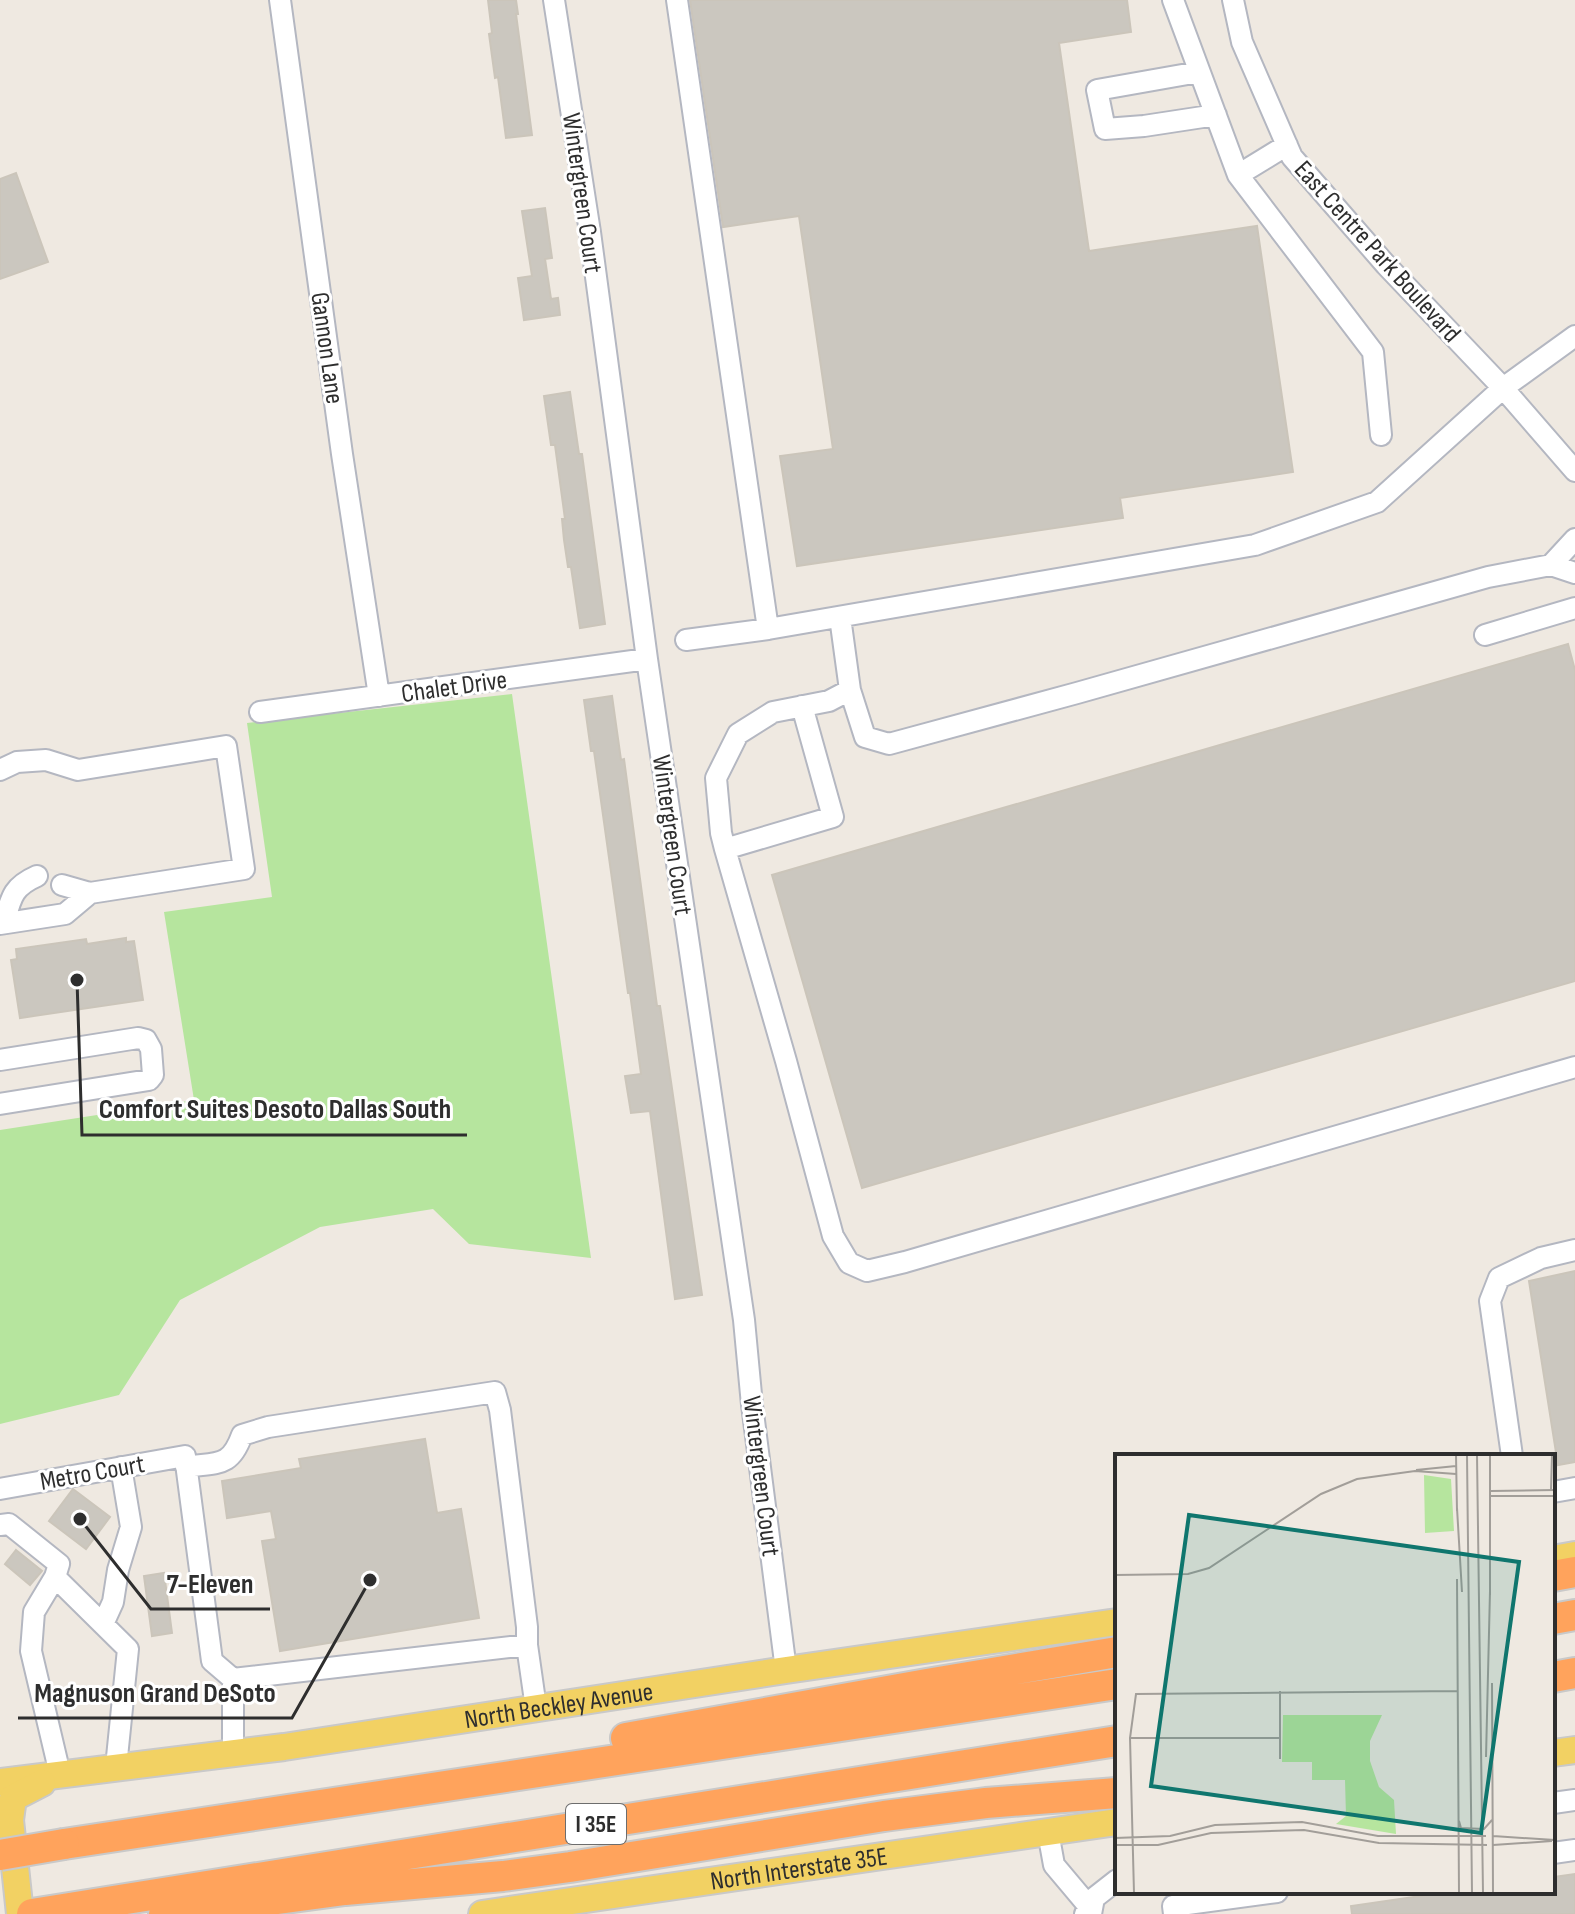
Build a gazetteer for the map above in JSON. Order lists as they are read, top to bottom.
{
  "streets": {
    "highway": ["I 35E"],
    "main road": ["North Beckley Avenue", "North Interstate 35E"],
    "street": [
      "Wintergreen Court",
      "East Centre Park Boulevard",
      "Gannon Lane",
      "Chalet Drive",
      "Metro Court"
    ]
  },
  "crossings": [
    ["Wintergreen Court", "Chalet Drive"],
    ["Wintergreen Court", "North Beckley Avenue"],
    ["Gannon Lane", "Chalet Drive"]
  ],
  "places": ["Comfort Suites Desoto Dallas South", "7-Eleven", "Magnuson Grand DeSoto"]
}
